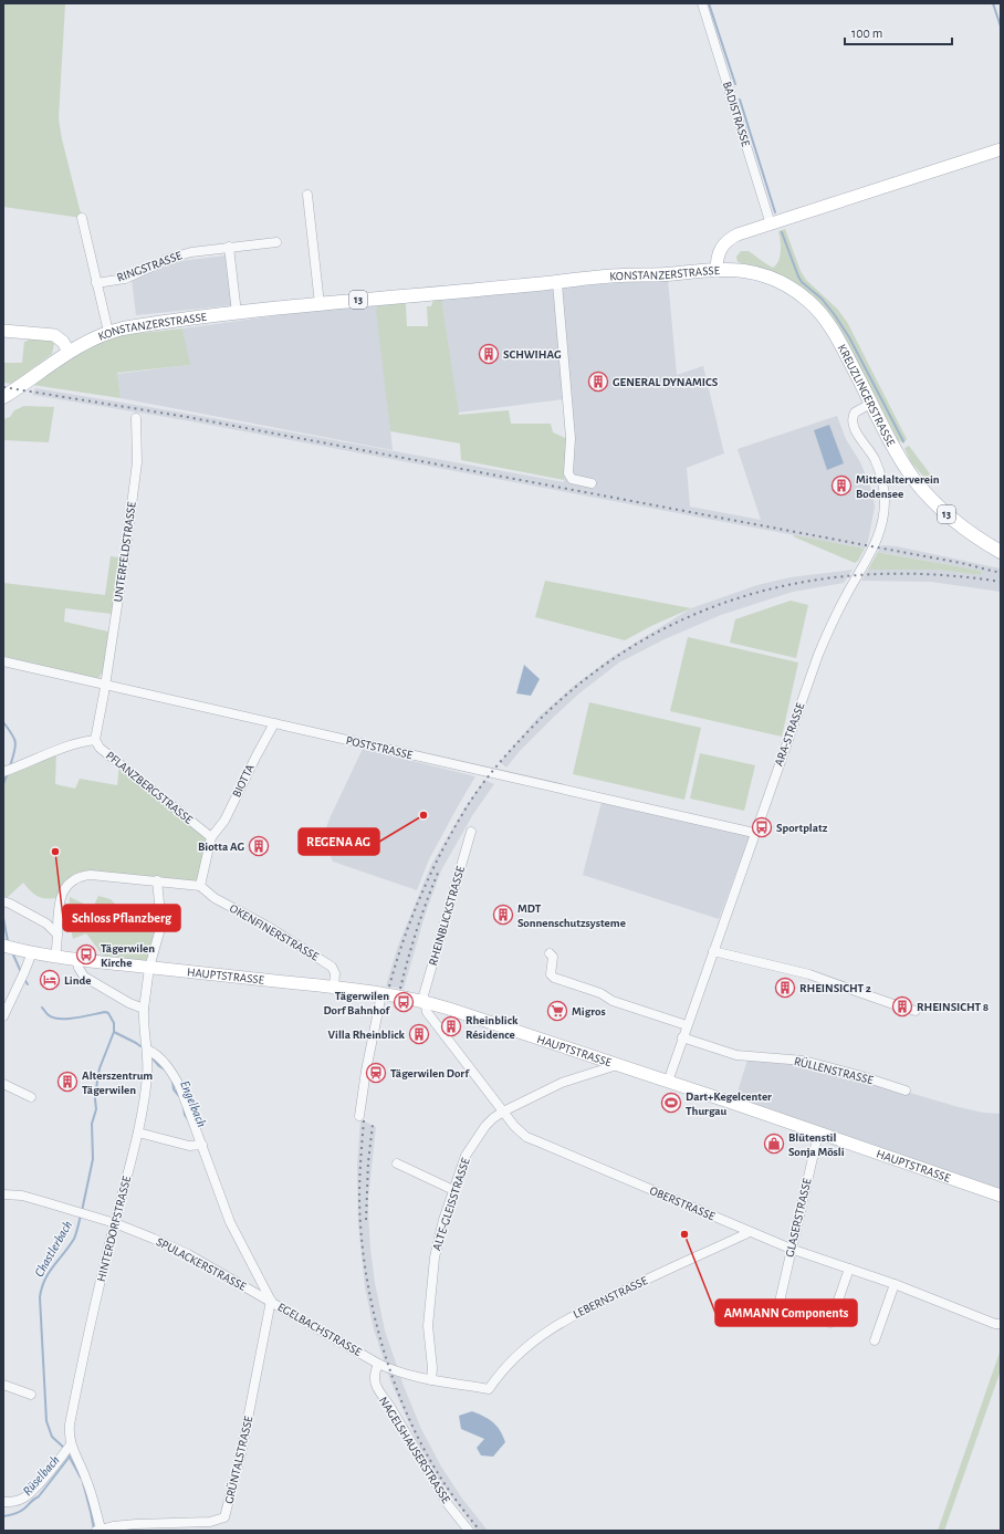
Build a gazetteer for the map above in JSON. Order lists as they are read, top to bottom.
{
  "streets": {
    "main road": ["KONSTANZERSTRASSE", "13", "KREUZLINGERSTRASSE"],
    "street": [
      "BADISTRASSE",
      "RINGSTRASSE",
      "UNTERFELDSTRASSE",
      "ARA-STRASSE",
      "POSTSTRASSE",
      "BIOTTA",
      "PFLANZBERGSTRASSE",
      "RHEINBLICKSTRASSE",
      "OKENFINERSTRASSE",
      "HAUPTSTRASSE",
      "RÜLLENSTRASSE",
      "OBERSTRASSE",
      "ALTE-GLEISSTRASSE",
      "GLASERSTRASSE",
      "HINTERDORFSTRASSE",
      "SPULACKERSTRASSE",
      "LEBERNSTRASSE",
      "EGELBACHSTRASSE",
      "NAGELSHAUSERSTRASSE",
      "GRÜNTALSTRASSE"
    ]
  },
  "crossings": [
    ["BADISTRASSE", "KONSTANZERSTRASSE"],
    ["KONSTANZERSTRASSE", "KREUZLINGERSTRASSE"],
    ["KREUZLINGERSTRASSE", "ARA-STRASSE"],
    ["UNTERFELDSTRASSE", "POSTSTRASSE"],
    ["UNTERFELDSTRASSE", "PFLANZBERGSTRASSE"],
    ["ARA-STRASSE", "POSTSTRASSE"],
    ["ARA-STRASSE", "HAUPTSTRASSE"],
    ["ARA-STRASSE", "RÜLLENSTRASSE"],
    ["POSTSTRASSE", "BIOTTA"],
    ["BIOTTA", "PFLANZBERGSTRASSE"],
    ["RHEINBLICKSTRASSE", "HAUPTSTRASSE"],
    ["RHEINBLICKSTRASSE", "OBERSTRASSE"],
    ["OKENFINERSTRASSE", "HAUPTSTRASSE"],
    ["HAUPTSTRASSE", "OBERSTRASSE"],
    ["HAUPTSTRASSE", "ALTE-GLEISSTRASSE"],
    ["HAUPTSTRASSE", "GLASERSTRASSE"],
    ["HAUPTSTRASSE", "HINTERDORFSTRASSE"],
    ["OBERSTRASSE", "ALTE-GLEISSTRASSE"],
    ["OBERSTRASSE", "GLASERSTRASSE"],
    ["OBERSTRASSE", "LEBERNSTRASSE"],
    ["ALTE-GLEISSTRASSE", "EGELBACHSTRASSE"],
    ["HINTERDORFSTRASSE", "SPULACKERSTRASSE"],
    ["HINTERDORFSTRASSE", "EGELBACHSTRASSE"],
    ["HINTERDORFSTRASSE", "GRÜNTALSTRASSE"],
    ["SPULACKERSTRASSE", "EGELBACHSTRASSE"],
    ["SPULACKERSTRASSE", "GRÜNTALSTRASSE"],
    ["LEBERNSTRASSE", "EGELBACHSTRASSE"],
    ["EGELBACHSTRASSE", "NAGELSHAUSERSTRASSE"],
    ["EGELBACHSTRASSE", "GRÜNTALSTRASSE"]
  ],
  "water": ["Engelbach", "Chastlerbach", "Rüselbach"],
  "places": {
    "building": [
      "SCHWIHAG",
      "GENERAL DYNAMICS",
      "Mittelalterverein Bodensee",
      "Biotta AG",
      "MDT Sonnenschutzsysteme",
      "RHEINSICHT 2",
      "RHEINSICHT 8",
      "Rheinblick Résidence",
      "Villa Rheinblick",
      "Alterszentrum Tägerwilen"
    ],
    "other": ["REGENA AG", "Schloss Pflanzberg", "AMMANN Components"],
    "bus stop": ["Sportplatz", "Tägerwilen Kirche", "Tägerwilen Dorf Bahnhof"],
    "hotel": ["Linde"],
    "supermarket": ["Migros"],
    "station": ["Tägerwilen Dorf"],
    "sports": ["Dart+Kegelcenter Thurgau"],
    "shop": ["Blütenstil Sonja Mösli"]
  },
  "scale_bar": "100 m"
}
